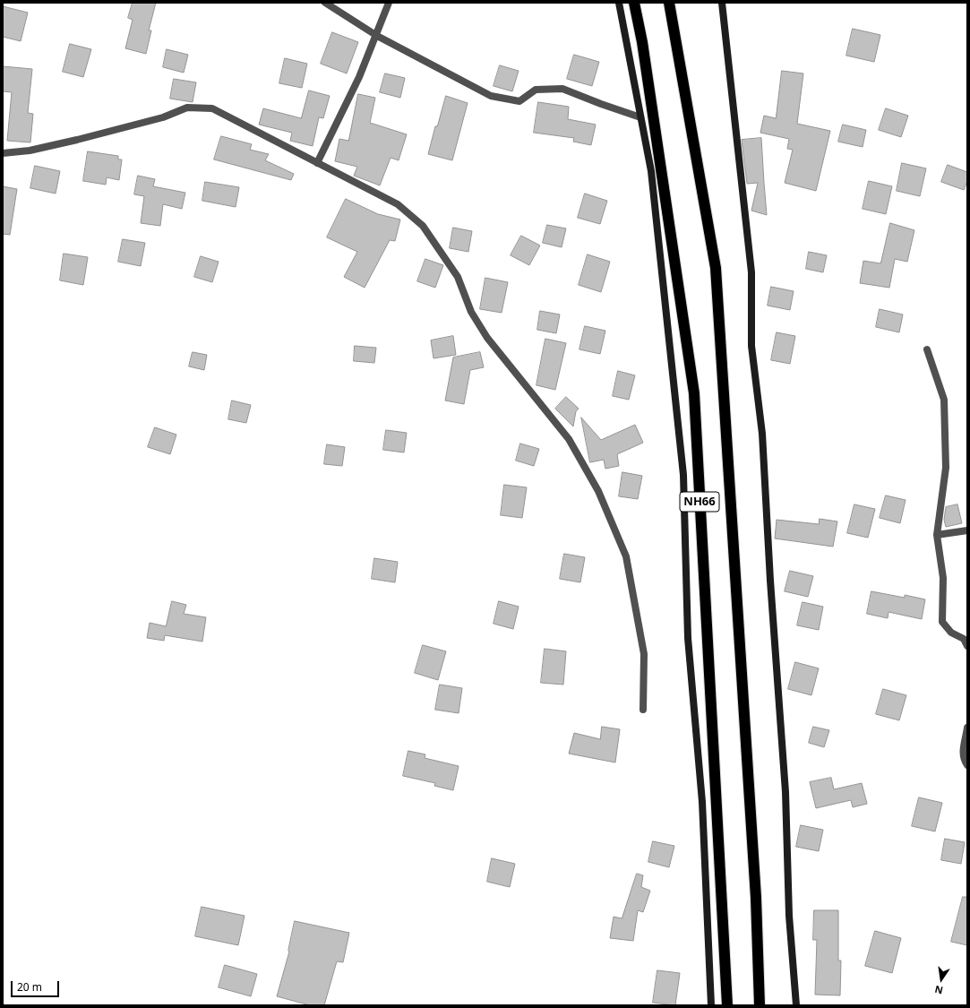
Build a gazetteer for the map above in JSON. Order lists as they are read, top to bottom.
{
  "streets": {
    "highway": ["NH66"]
  },
  "scale_bar": "20 m",
  "north": "bottom"
}
